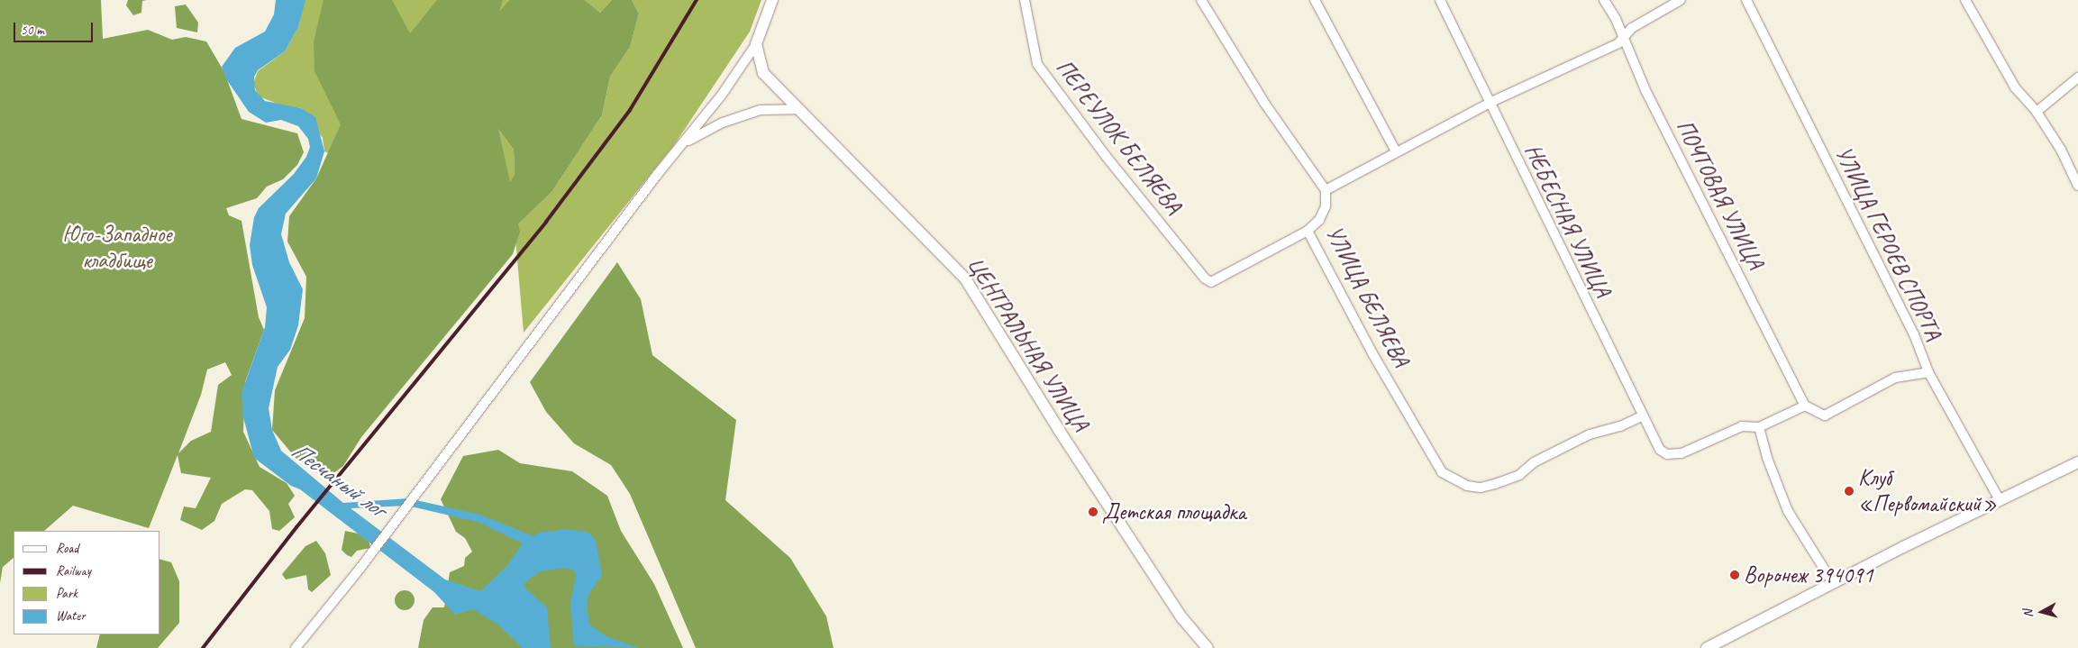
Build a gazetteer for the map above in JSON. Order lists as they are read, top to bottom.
{
  "streets": {
    "street": [
      "ПЕРЕУЛОК БЕЛЯЕВА",
      "ПОЧТОВАЯ УЛИЦА",
      "НЕБЕСНАЯ УЛИЦА",
      "УЛИЦА ГЕРОЕВ СПОРТА",
      "УЛИЦА БЕЛЯЕВА",
      "ЦЕНТРАЛЬНАЯ УЛИЦА"
    ]
  },
  "crossings": [
    ["ПЕРЕУЛОК БЕЛЯЕВА", "УЛИЦА БЕЛЯЕВА"],
    ["НЕБЕСНАЯ УЛИЦА", "УЛИЦА БЕЛЯЕВА"]
  ],
  "water": ["Песчаный лог"],
  "parks": ["Юго-Западное кладбище"],
  "places": ["Клуб «Первомайский»", "Детская площадка", "Воронеж 394091"],
  "legend": [
    "Road",
    "Railway",
    "Park",
    "Water"
  ],
  "scale_bar": "50 m",
  "north": "left"
}
